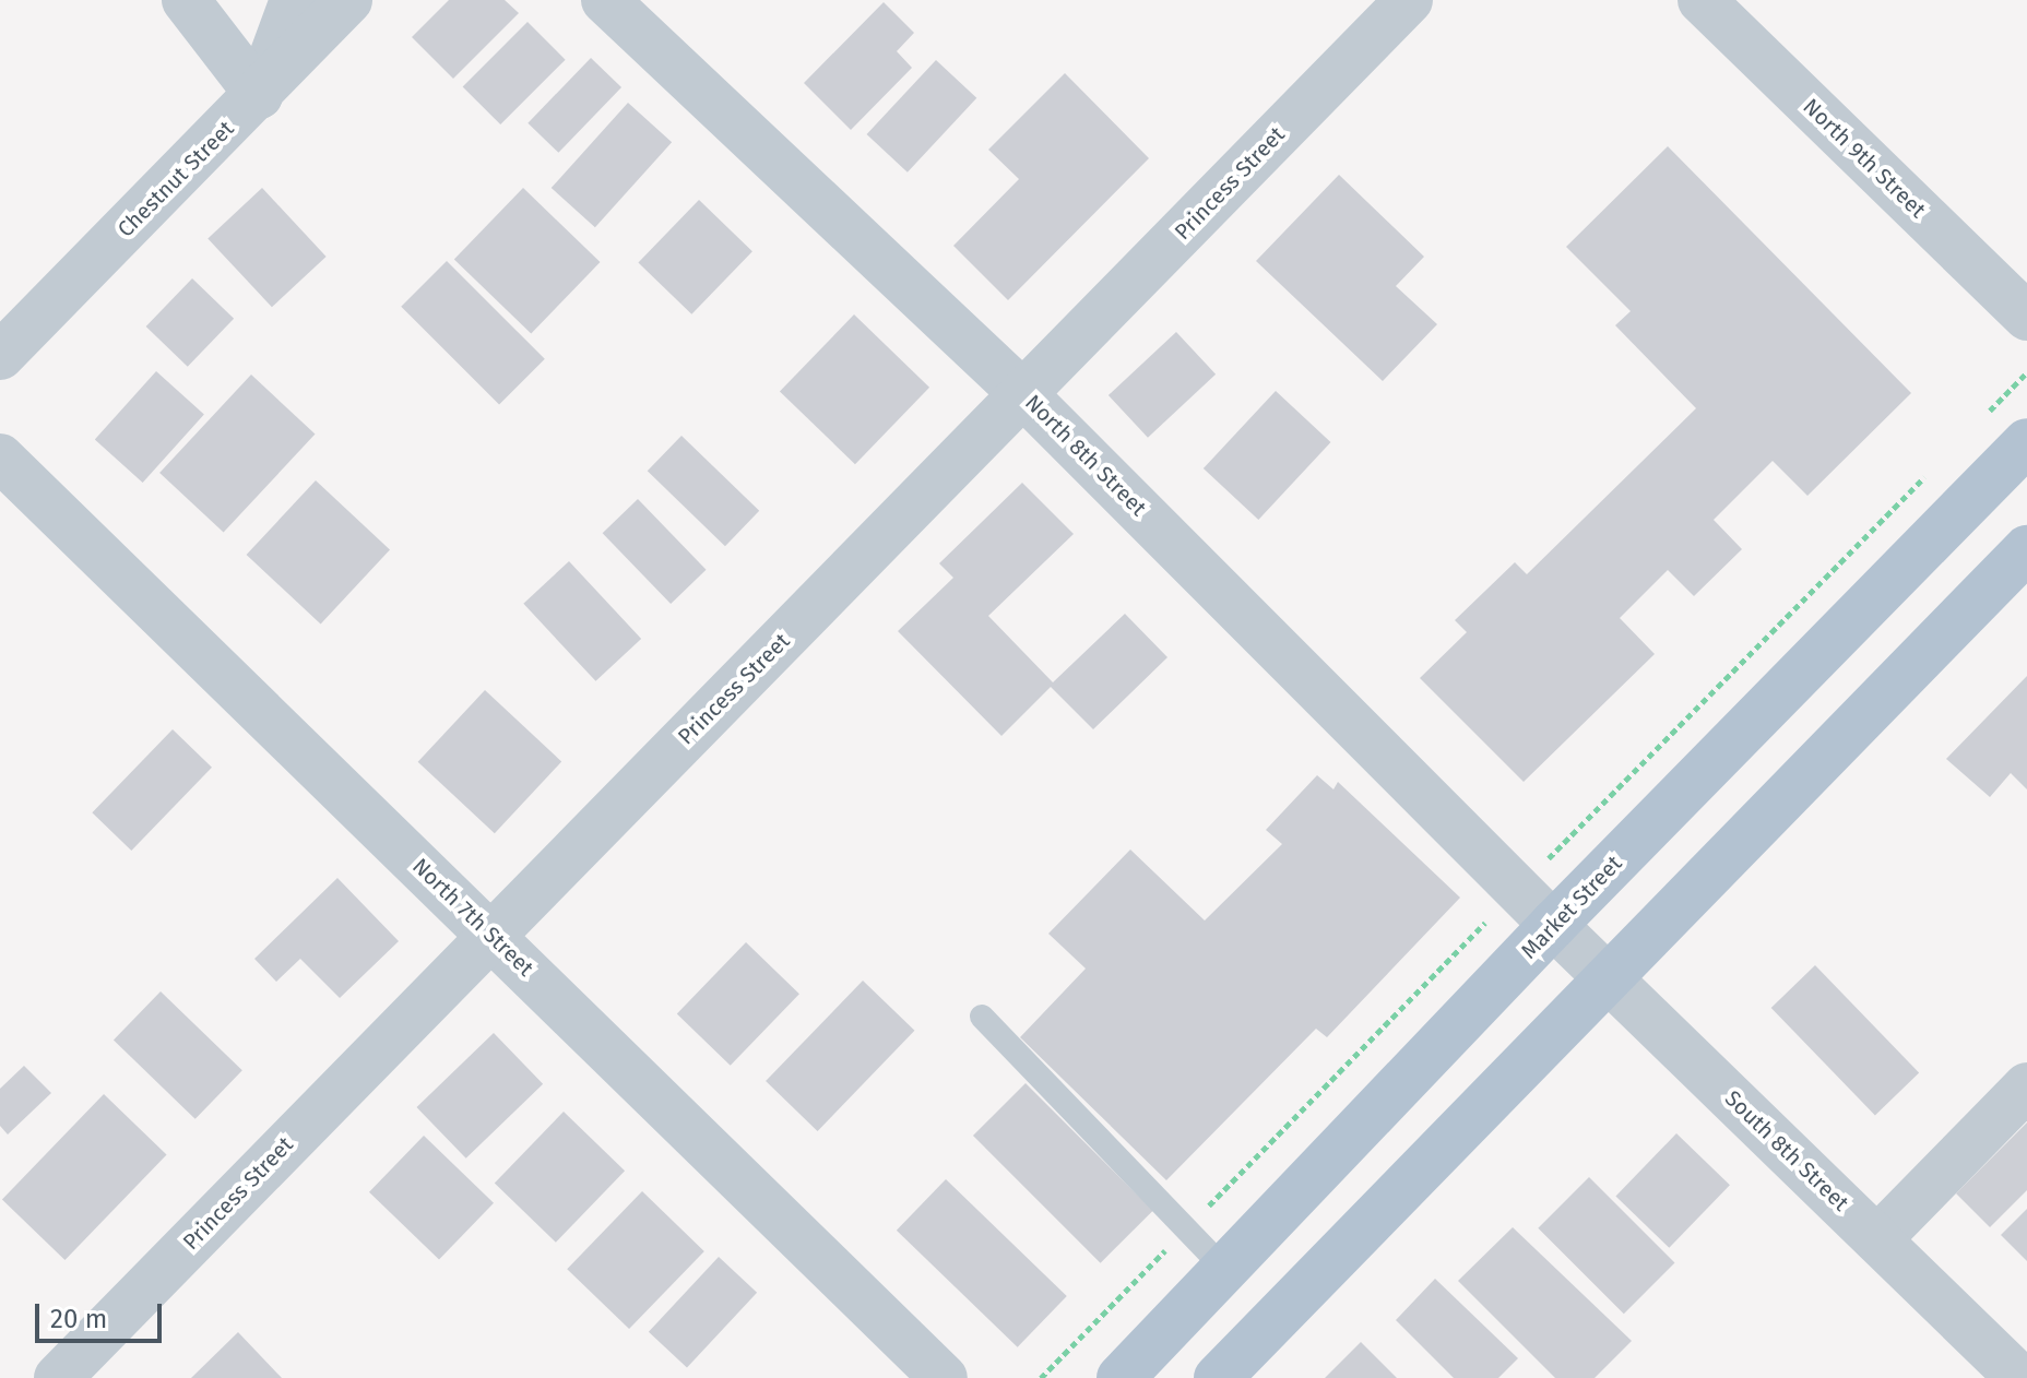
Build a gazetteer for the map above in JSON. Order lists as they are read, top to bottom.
{
  "streets": {
    "main road": ["Market Street"],
    "street": [
      "North 9th Street",
      "Chestnut Street",
      "Princess Street",
      "North 8th Street",
      "North 7th Street",
      "South 8th Street"
    ]
  },
  "crossings": [
    ["Princess Street", "North 8th Street"],
    ["Princess Street", "North 7th Street"],
    ["North 8th Street", "Market Street"],
    ["North 8th Street", "South 8th Street"],
    ["Market Street", "South 8th Street"]
  ],
  "scale_bar": "20 m"
}
